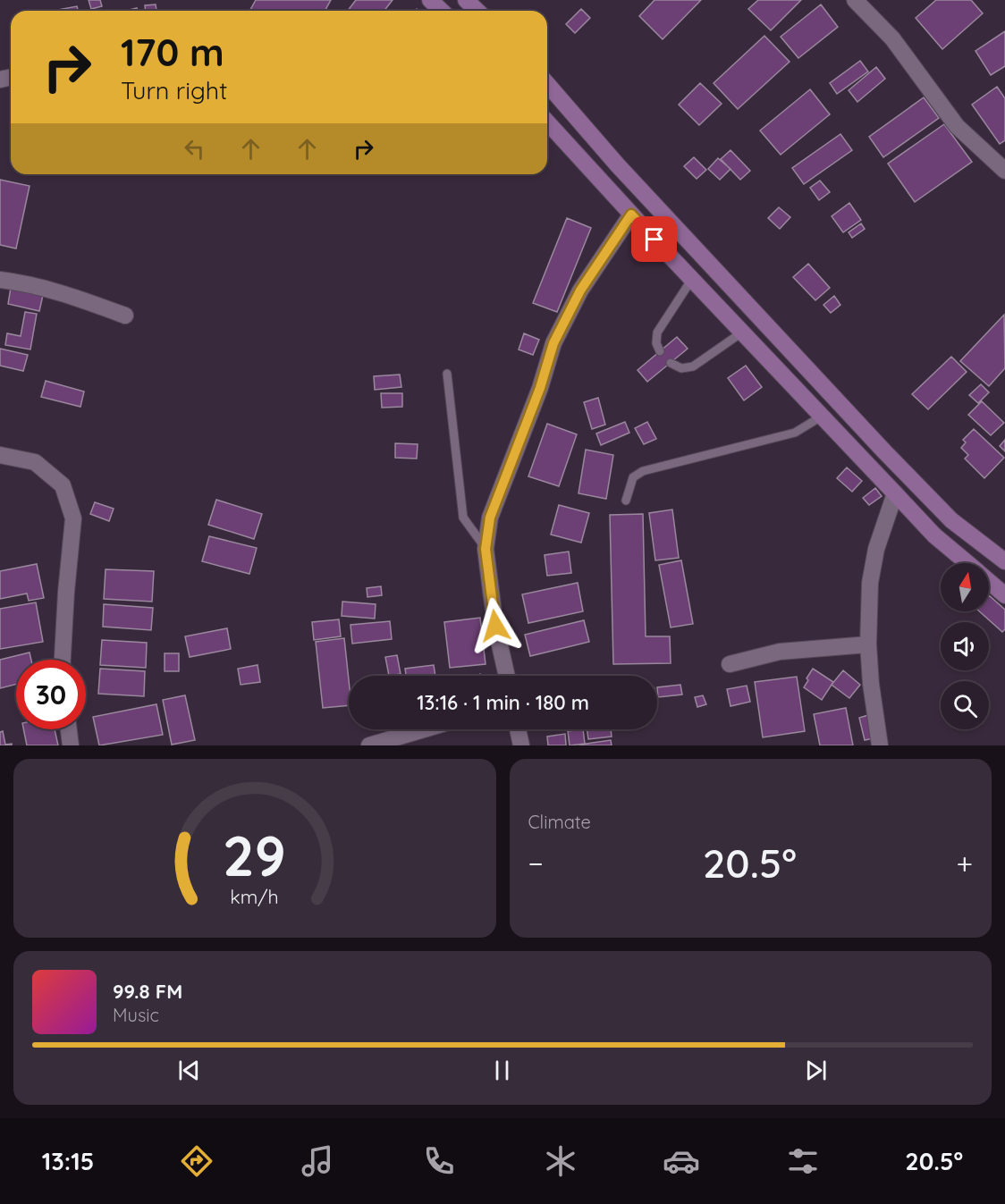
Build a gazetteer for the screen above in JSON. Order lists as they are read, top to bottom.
{
  "north": "top",
  "page": {
    "turn": ["170 m", "Turn right"],
    "limit": "30",
    "trip": "13:16 · 1 min · 180 m",
    "tile": "Climate",
    "heat": ["−", "20.5°", "+"],
    "song": ["99.8 FM", "Music"],
    "tabs": ["13:15", "20.5°"],
    "gauge": ["29", "km/h"]
  }
}
